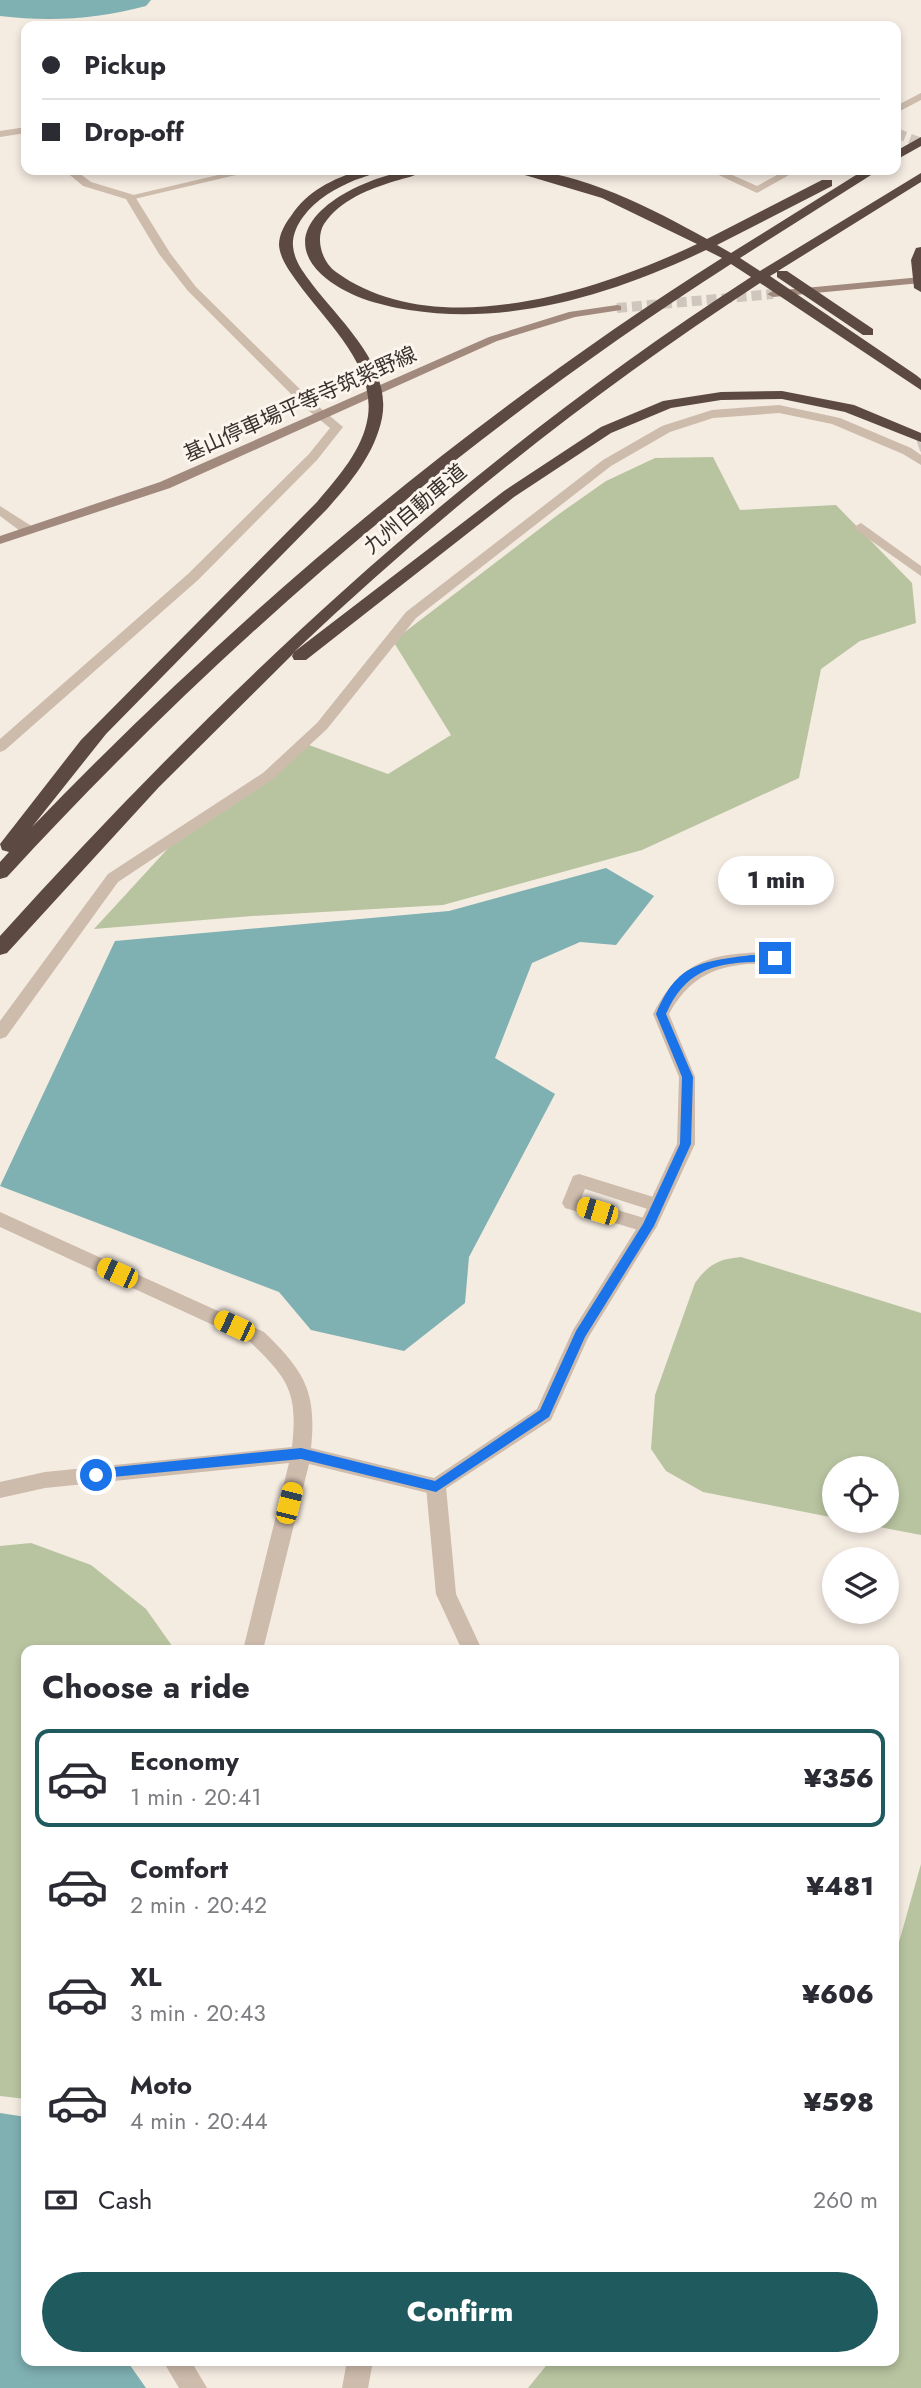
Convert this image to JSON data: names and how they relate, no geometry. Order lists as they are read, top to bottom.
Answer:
{
  "streets": {
    "highway": ["九州自動車道"],
    "main road": ["基山停車場平等寺筑紫野線"]
  },
  "page": {
    "banner": ["Pickup", "Drop-off"],
    "bubble": "1 min",
    "heading": "Choose a ride",
    "list": [
      {
        "name": "Economy",
        "note": "1 min · 20:41",
        "value": "¥356"
      },
      {
        "name": "Comfort",
        "note": "2 min · 20:42",
        "value": "¥481"
      },
      {
        "name": "XL",
        "note": "3 min · 20:43",
        "value": "¥606"
      },
      {
        "name": "Moto",
        "note": "4 min · 20:44",
        "value": "¥598"
      }
    ],
    "pay": ["Cash", "260 m"],
    "buttons": "Confirm"
  }
}
